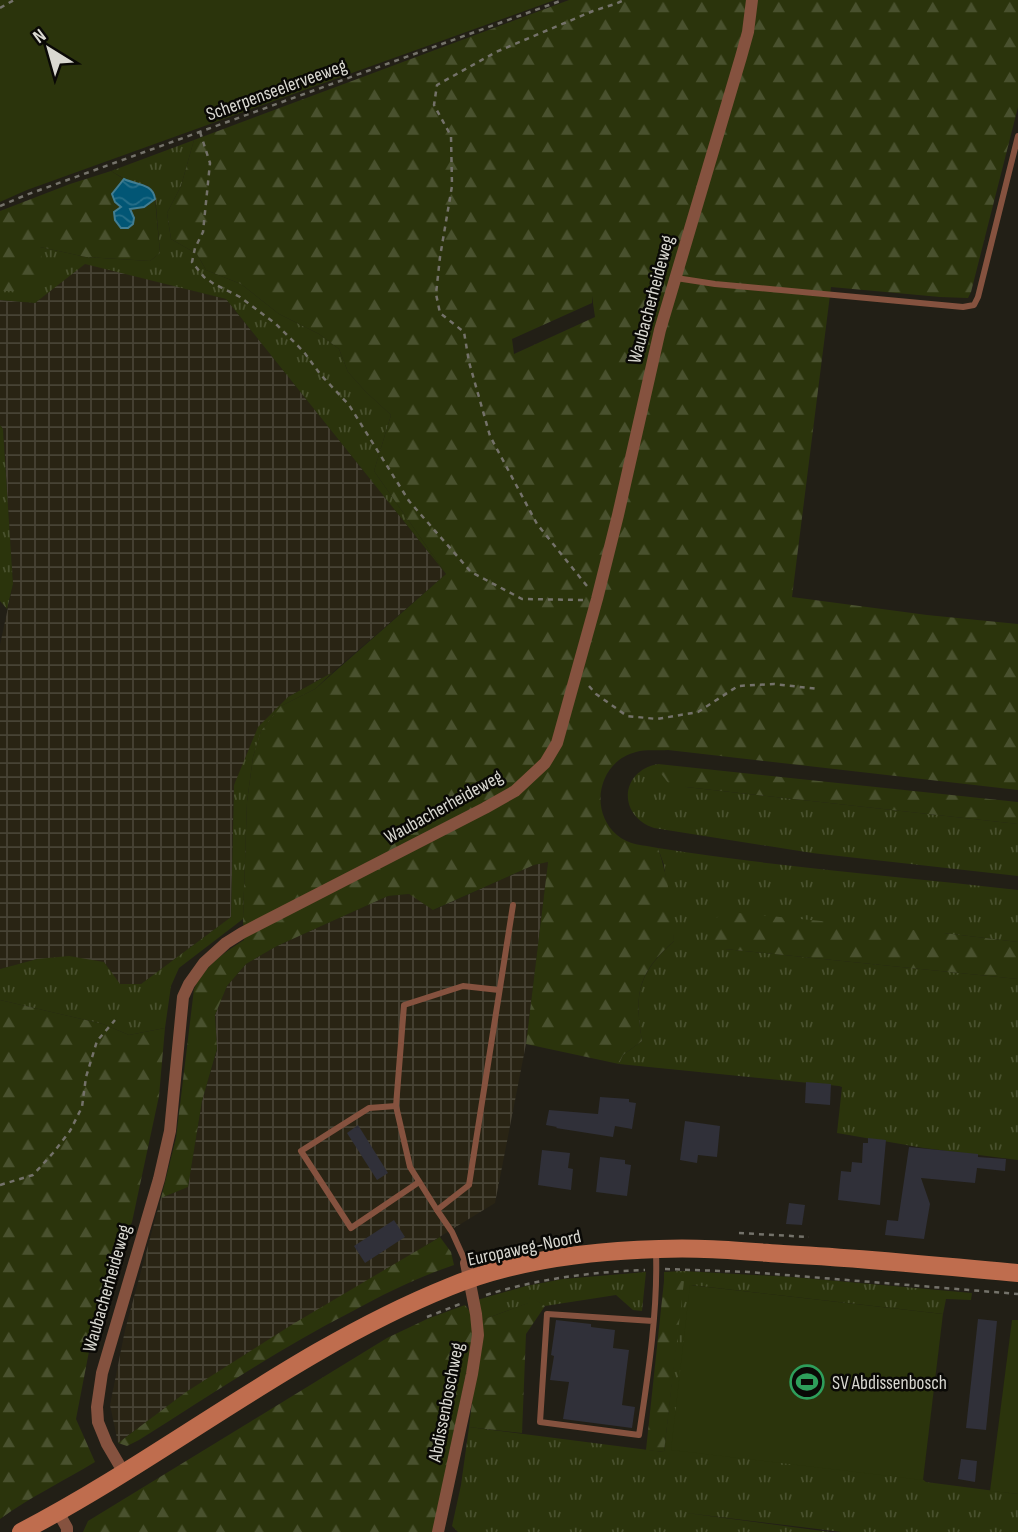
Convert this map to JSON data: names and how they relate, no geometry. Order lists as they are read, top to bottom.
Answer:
{
  "streets": {
    "street": ["Waubacherheideweg", "Europaweg-Noord", "Abdissenboschweg"],
    "path": ["Scherpenseelerveeweg"]
  },
  "crossings": [
    ["Waubacherheideweg", "Europaweg-Noord"],
    ["Europaweg-Noord", "Abdissenboschweg"]
  ],
  "places": {
    "sports": ["SV Abdissenbosch"]
  },
  "north": "top left"
}
